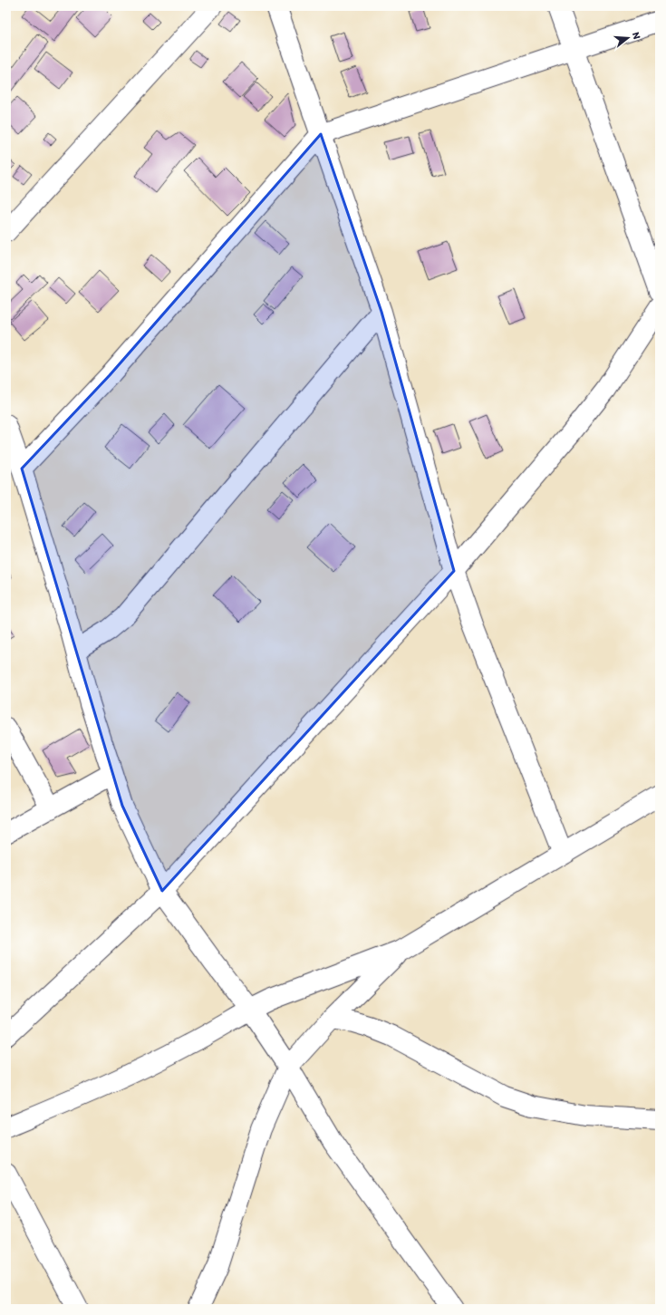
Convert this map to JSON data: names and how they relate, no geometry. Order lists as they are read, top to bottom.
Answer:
{
  "north": "right"
}
